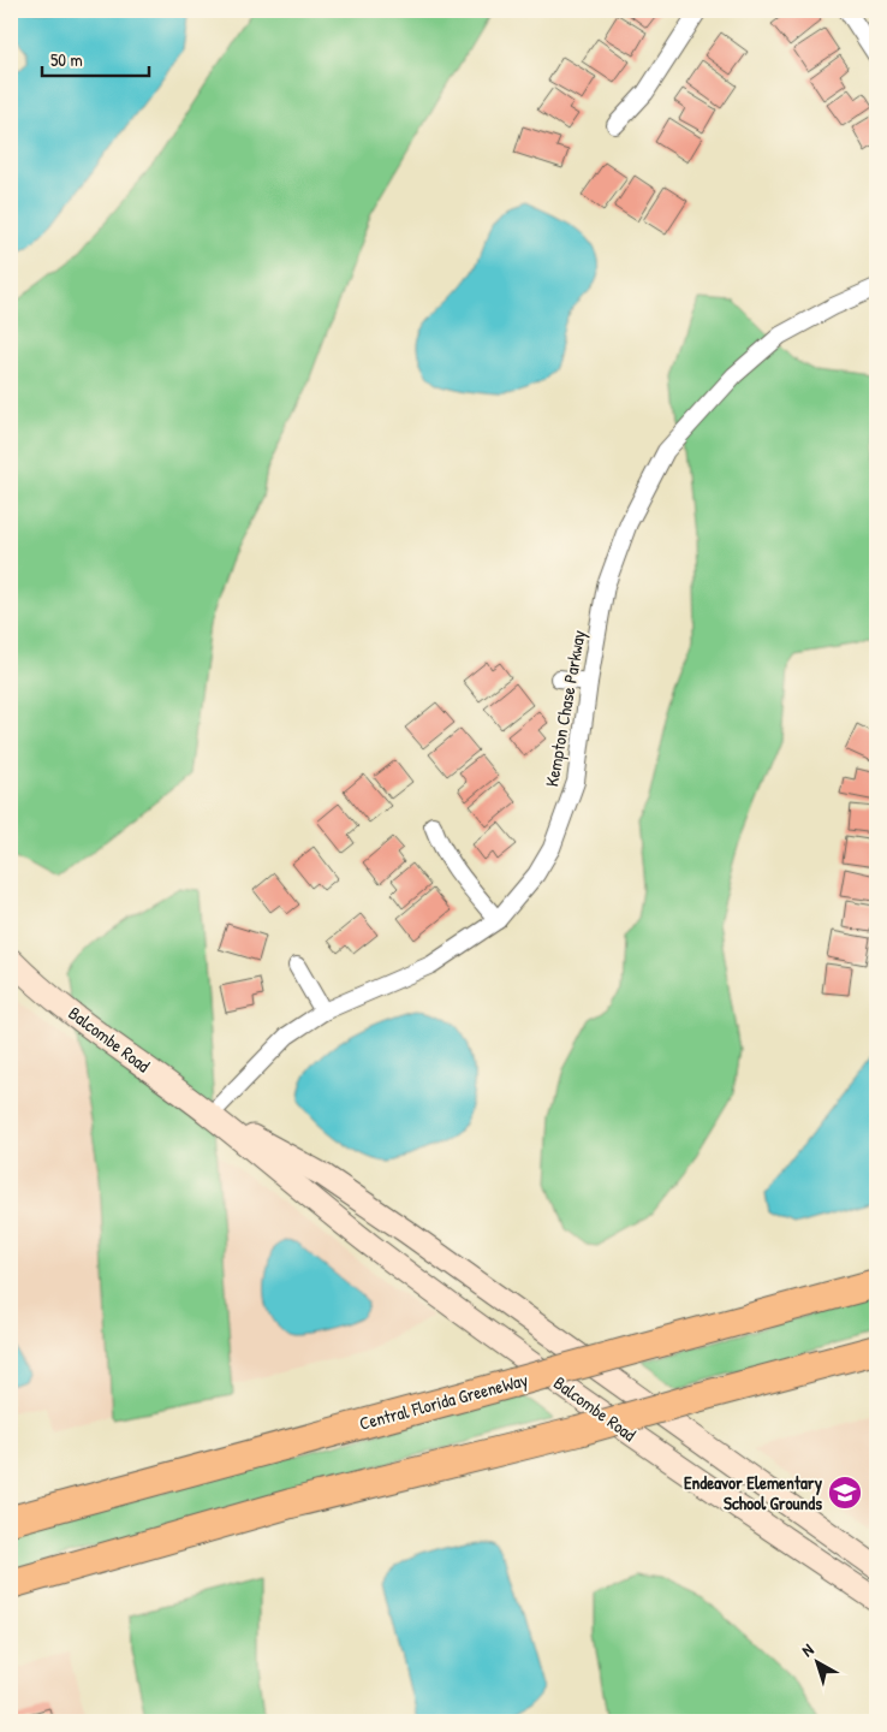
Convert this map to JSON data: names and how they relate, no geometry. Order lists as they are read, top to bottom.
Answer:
{
  "streets": {
    "highway": ["Central Florida GreeneWay"],
    "street": ["Kempton Chase Parkway", "Balcombe Road"]
  },
  "crossings": [
    ["Kempton Chase Parkway", "Balcombe Road"]
  ],
  "places": {
    "school or university": ["Endeavor Elementary School Grounds"]
  },
  "scale_bar": "50 m",
  "north": "top left"
}
